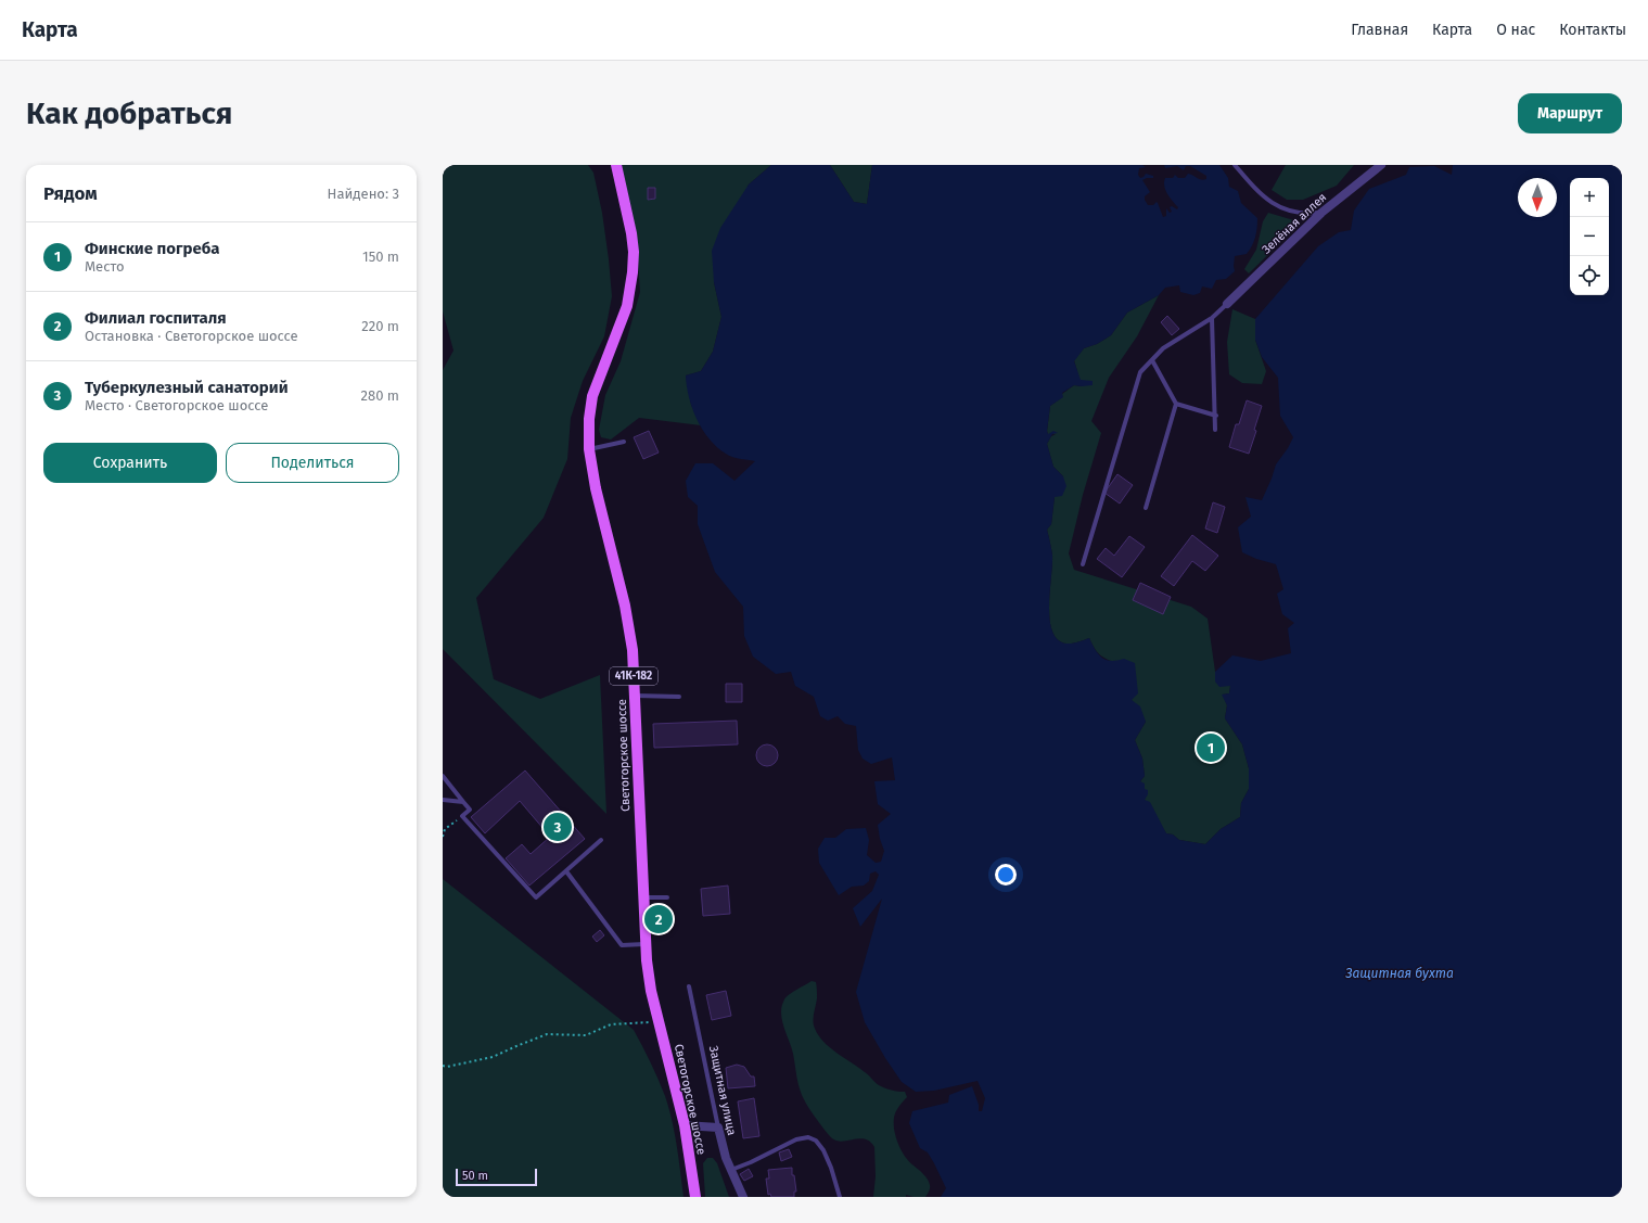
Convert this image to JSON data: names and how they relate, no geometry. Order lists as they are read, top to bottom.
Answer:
{
  "streets": {
    "main road": ["41К-182", "Светогорское шоссе"],
    "street": ["Зелёная аллея", "Защитная улица"]
  },
  "water": ["Защитная бухта"],
  "scale_bar": "50 m",
  "north": "bottom",
  "page": {
    "header": "Карта",
    "nav": [
      "Главная",
      "Карта",
      "О нас",
      "Контакты"
    ],
    "buttons": [
      "Маршрут",
      ["Сохранить", "Поделиться"]
    ],
    "title": "Как добраться",
    "heading": ["Рядом", "Найдено: 3"],
    "map_buttons": ["+", "−"],
    "list": [
      {
        "mark": "1",
        "name": "Финские погреба",
        "note": "Место",
        "value": "150 m"
      },
      {
        "mark": "2",
        "name": "Филиал госпиталя",
        "note": "Остановка · Светогорское шоссе",
        "value": "220 m"
      },
      {
        "mark": "3",
        "name": "Туберкулезный санаторий",
        "note": "Место · Светогорское шоссе",
        "value": "280 m"
      }
    ],
    "pins": ["1", "3", "2"],
    "scale": "50 m"
  }
}
